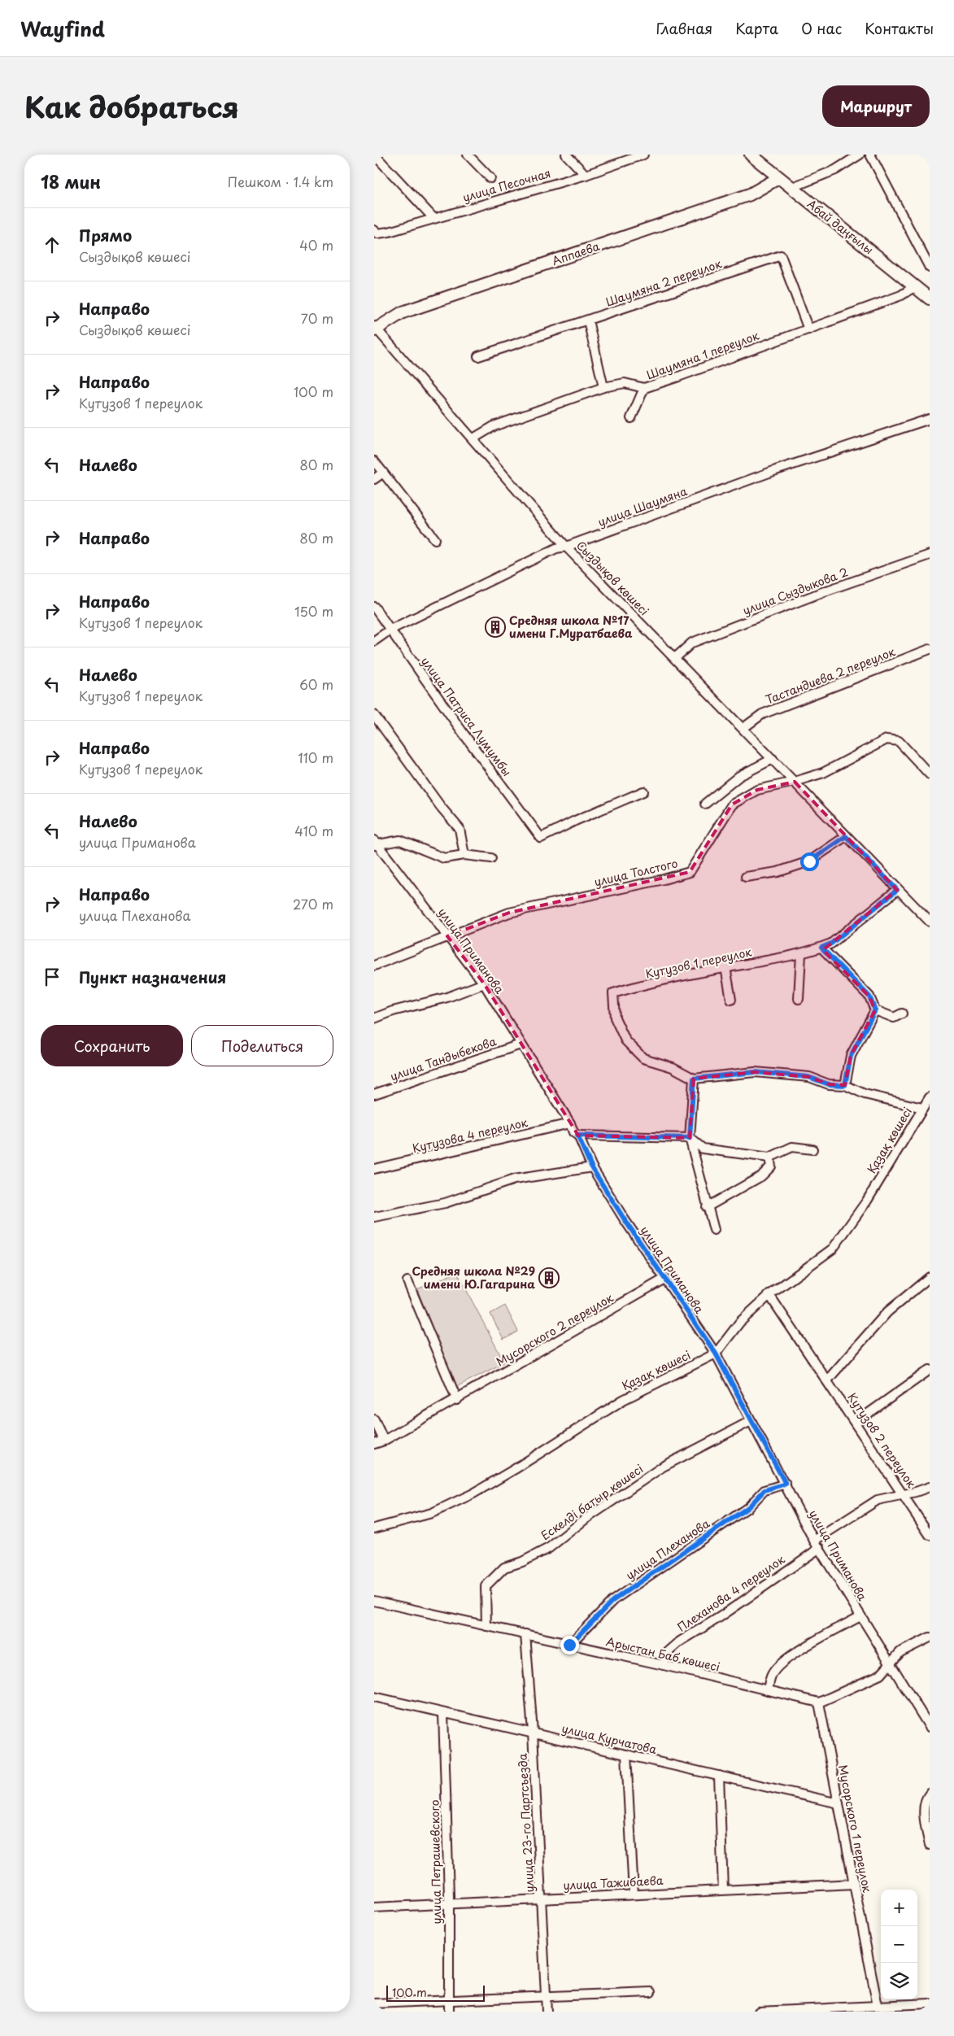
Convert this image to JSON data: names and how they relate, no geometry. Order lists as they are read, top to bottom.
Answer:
{
  "streets": {
    "street": [
      "улица Песочная",
      "Абай даңғылы",
      "Аппаева",
      "Шаумяна 2 переулок",
      "Шаумяна 1 переулок",
      "улица Шаумяна",
      "Сыздықов көшесі",
      "улица Сыздыкова 2",
      "Тастандиева 2 переулок",
      "улица Патриса Лумумбы",
      "улица Толстого",
      "улица Приманова",
      "Кутузов 1 переулок",
      "улица Тандыбекова",
      "Кутузова 4 переулок",
      "Қазақ көшесі",
      "Мусорского 2 переулок",
      "Кутузов 2 переулок",
      "Ескелді батыр көшесі",
      "улица Плеханова",
      "Плеханова 4 переулок",
      "Арыстан Баб көшесі",
      "улица Курчатова",
      "улица 23-го Партсъезда",
      "Мусорского 1 переулок",
      "улица Петрашевского",
      "улица Тажибаева"
    ]
  },
  "crossings": [
    ["Абай даңғылы", "Аппаева"],
    ["Абай даңғылы", "Шаумяна 1 переулок"],
    ["Аппаева", "Сыздықов көшесі"],
    ["Шаумяна 2 переулок", "Шаумяна 1 переулок"],
    ["Шаумяна 1 переулок", "Сыздықов көшесі"],
    ["улица Шаумяна", "Сыздықов көшесі"],
    ["улица Шаумяна", "улица Патриса Лумумбы"],
    ["Сыздықов көшесі", "улица Сыздыкова 2"],
    ["Сыздықов көшесі", "Тастандиева 2 переулок"],
    ["Сыздықов көшесі", "улица Толстого"],
    ["Сыздықов көшесі", "Кутузов 1 переулок"],
    ["улица Толстого", "улица Приманова"],
    ["улица Приманова", "улица Тандыбекова"],
    ["улица Приманова", "Кутузова 4 переулок"],
    ["улица Приманова", "Қазақ көшесі"],
    ["улица Приманова", "Мусорского 2 переулок"],
    ["улица Приманова", "Ескелді батыр көшесі"],
    ["улица Приманова", "улица Плеханова"],
    ["улица Приманова", "Плеханова 4 переулок"],
    ["Қазақ көшесі", "Кутузов 2 переулок"],
    ["Ескелді батыр көшесі", "Арыстан Баб көшесі"],
    ["улица Плеханова", "Арыстан Баб көшесі"],
    ["Плеханова 4 переулок", "Арыстан Баб көшесі"],
    ["Арыстан Баб көшесі", "улица 23-го Партсъезда"],
    ["Арыстан Баб көшесі", "Мусорского 1 переулок"],
    ["улица Курчатова", "улица 23-го Партсъезда"],
    ["улица Курчатова", "Мусорского 1 переулок"],
    ["улица Курчатова", "улица Петрашевского"],
    ["улица 23-го Партсъезда", "улица Тажибаева"],
    ["Мусорского 1 переулок", "улица Тажибаева"],
    ["улица Петрашевского", "улица Тажибаева"]
  ],
  "places": {
    "building": ["Средняя школа №17 имени Г.Муратбаева", "Средняя школа №29 имени Ю.Гагарина"]
  },
  "scale_bar": "100 m",
  "page": {
    "header": "Wayfind",
    "nav": [
      "Главная",
      "Карта",
      "О нас",
      "Контакты"
    ],
    "title": "Как добраться",
    "buttons": [
      "Маршрут",
      ["Сохранить", "Поделиться"]
    ],
    "heading": ["18 мин", "Пешком · 1.4 km"],
    "list": [
      ["Прямо", "Сыздықов көшесі", "40 m"],
      ["Направо", "Сыздықов көшесі", "70 m"],
      ["Направо", "Кутузов 1 переулок", "100 m"],
      ["Налево", "80 m"],
      ["Направо", "80 m"],
      ["Направо", "Кутузов 1 переулок", "150 m"],
      ["Налево", "Кутузов 1 переулок", "60 m"],
      ["Направо", "Кутузов 1 переулок", "110 m"],
      ["Налево", "улица Приманова", "410 m"],
      ["Направо", "улица Плеханова", "270 m"],
      "Пункт назначения"
    ],
    "map_buttons": ["+", "−"],
    "scale": "100 m"
  }
}
